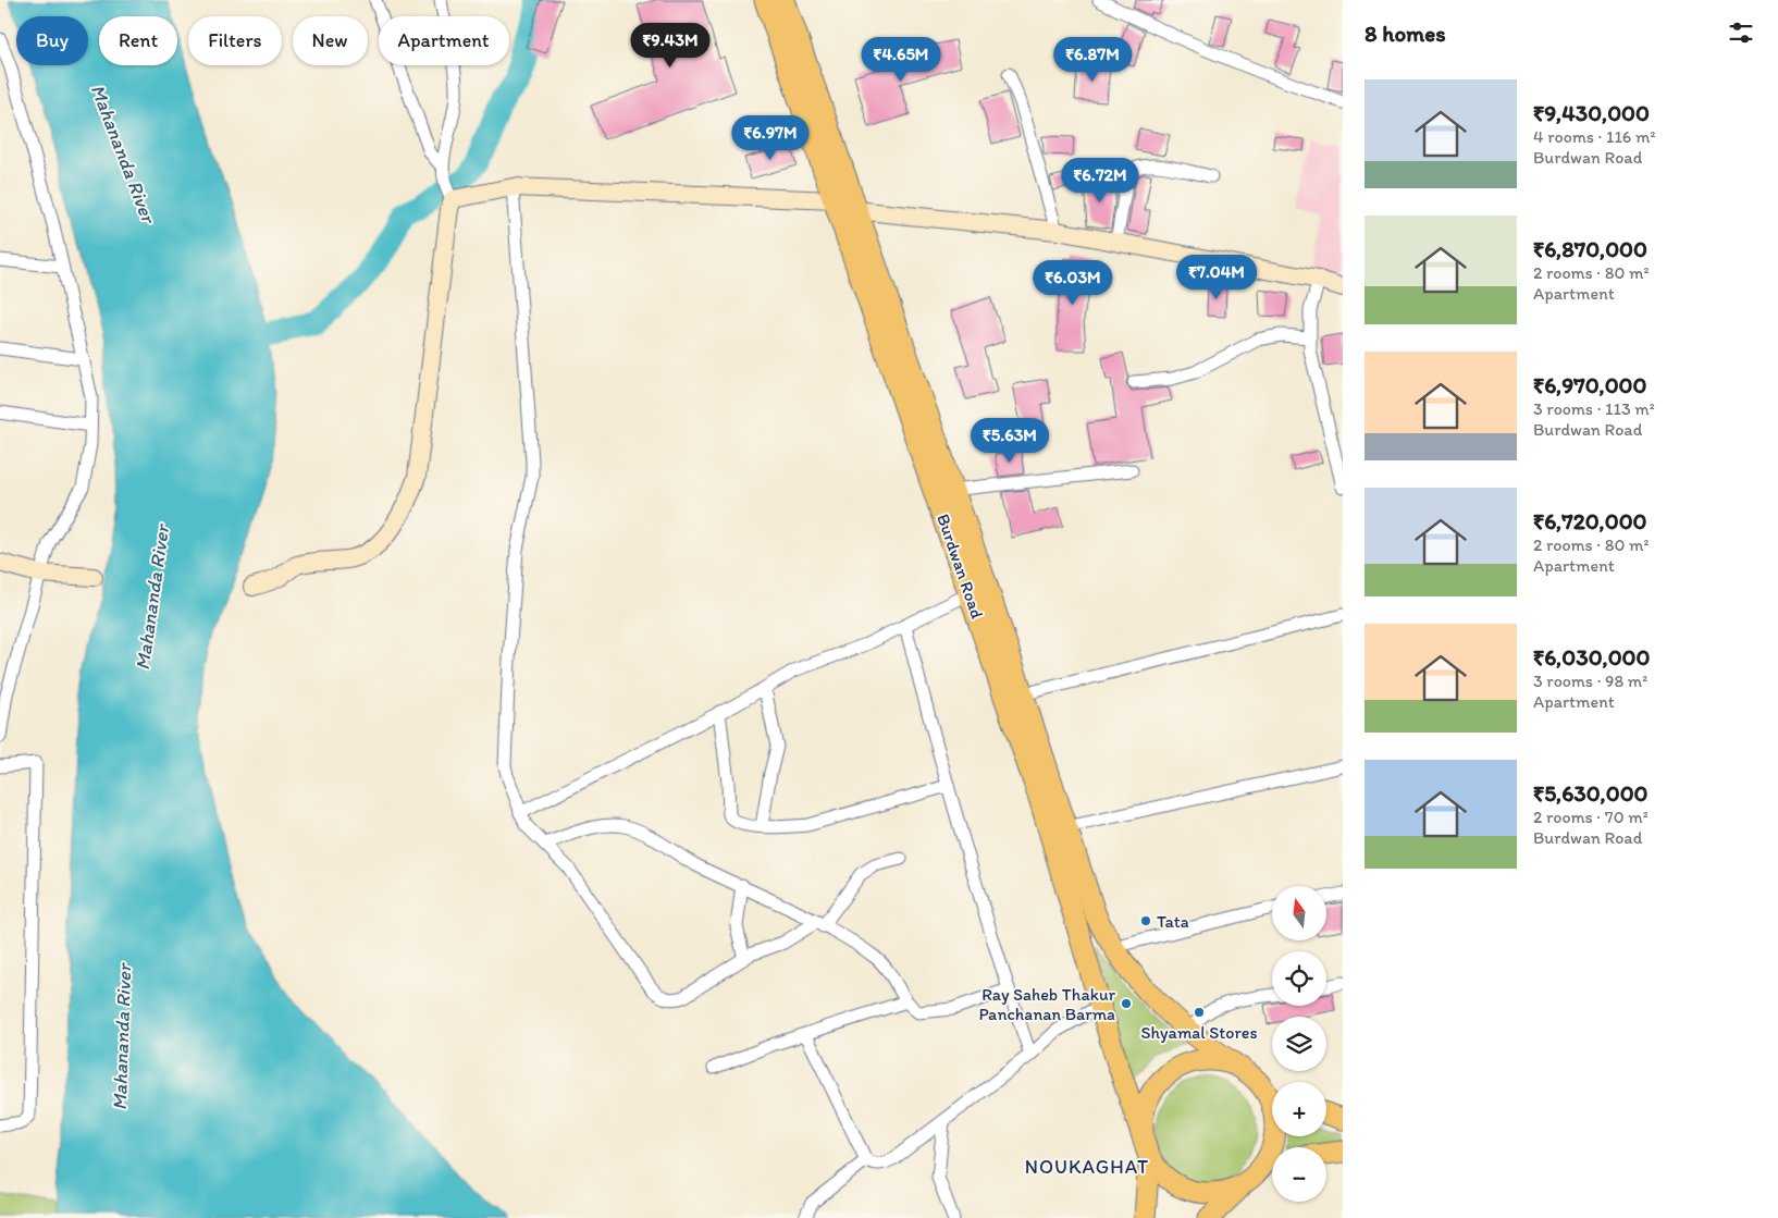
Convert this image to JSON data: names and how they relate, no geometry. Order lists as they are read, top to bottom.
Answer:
{
  "streets": {
    "main road": ["Burdwan Road"]
  },
  "districts": ["NOUKAGHAT"],
  "water": ["Mahananda River"],
  "places": ["Tata", "Ray Saheb Thakur Panchanan Barma", "Shyamal Stores"],
  "north": "top",
  "page": {
    "heading": "8 homes",
    "chip": [
      "Buy",
      "Rent",
      "Filters",
      "New",
      "Apartment"
    ],
    "price": [
      "₹9.43M",
      "₹4.65M",
      "₹6.87M",
      "₹6.97M",
      "₹6.72M",
      "₹7.04M",
      "₹6.03M",
      "₹5.63M"
    ],
    "list": [
      {
        "name": "₹9,430,000",
        "note": "4 rooms · 116 m² · Burdwan Road"
      },
      {
        "name": "₹6,870,000",
        "note": "2 rooms · 80 m² · Apartment"
      },
      {
        "name": "₹6,970,000",
        "note": "3 rooms · 113 m² · Burdwan Road"
      },
      {
        "name": "₹6,720,000",
        "note": "2 rooms · 80 m² · Apartment"
      },
      {
        "name": "₹6,030,000",
        "note": "3 rooms · 98 m² · Apartment"
      },
      {
        "name": "₹5,630,000",
        "note": "2 rooms · 70 m² · Burdwan Road"
      }
    ],
    "map_buttons": ["+", "−"]
  }
}
